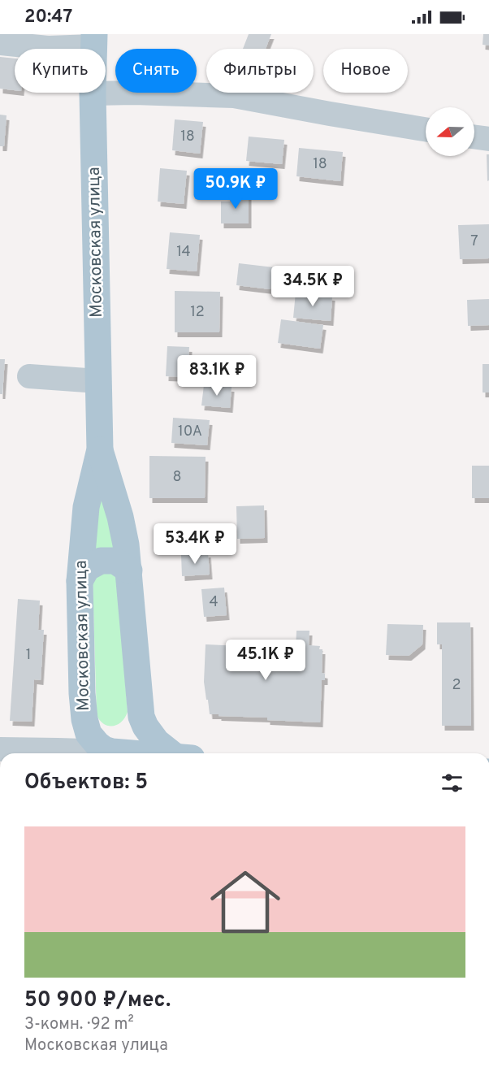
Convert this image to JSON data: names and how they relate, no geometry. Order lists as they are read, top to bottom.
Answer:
{
  "streets": {
    "main road": ["Московская улица"]
  },
  "house_numbers": [
    "18",
    "18",
    "7",
    "14",
    "12",
    "10А",
    "8",
    "4",
    "1",
    "2"
  ],
  "north": "left",
  "page": {
    "status": "20:47",
    "chip": [
      "Купить",
      "Снять",
      "Фильтры",
      "Новое"
    ],
    "price": [
      "50.9K ₽",
      "34.5K ₽",
      "83.1K ₽",
      "53.4K ₽",
      "45.1K ₽"
    ],
    "heading": "Объектов: 5",
    "list": [
      {
        "name": "50 900 ₽/мес.",
        "note": "3-комн. · 92 m² · Московская улица"
      }
    ]
  }
}
